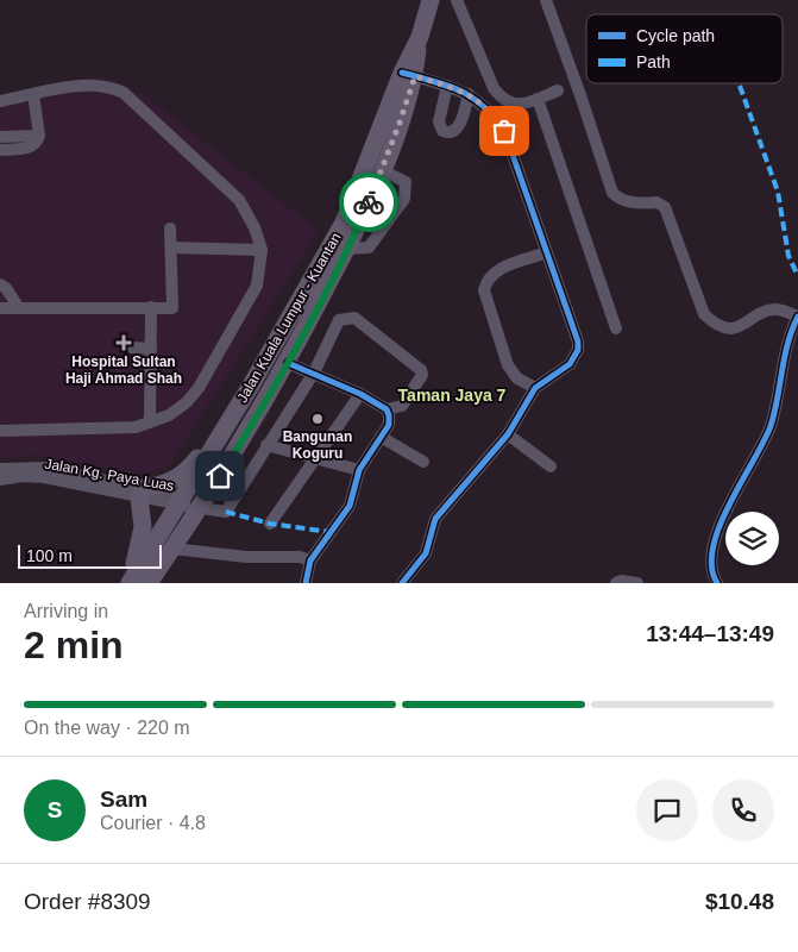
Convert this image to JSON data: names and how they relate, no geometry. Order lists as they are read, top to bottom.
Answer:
{
  "streets": {
    "highway": ["Jalan Kuala Lumpur - Kuantan"],
    "street": ["Jalan Kg. Paya Luas"]
  },
  "crossings": [
    ["Jalan Kuala Lumpur - Kuantan", "Jalan Kg. Paya Luas"]
  ],
  "districts": ["Taman Jaya 7"],
  "places": {
    "health": ["Hospital Sultan Haji Ahmad Shah"],
    "other": ["Bangunan Koguru"]
  },
  "legend": ["Cycle path", "Path"],
  "scale_bar": "100 m",
  "page": {
    "scale": "100 m",
    "heading": ["2 min", "Arriving in", "13:44–13:49"],
    "panel": [
      "Sam",
      "Courier · 4.8",
      "Order #8309",
      "$10.48"
    ],
    "bar": "On the way · 220 m",
    "round": "S"
  }
}
